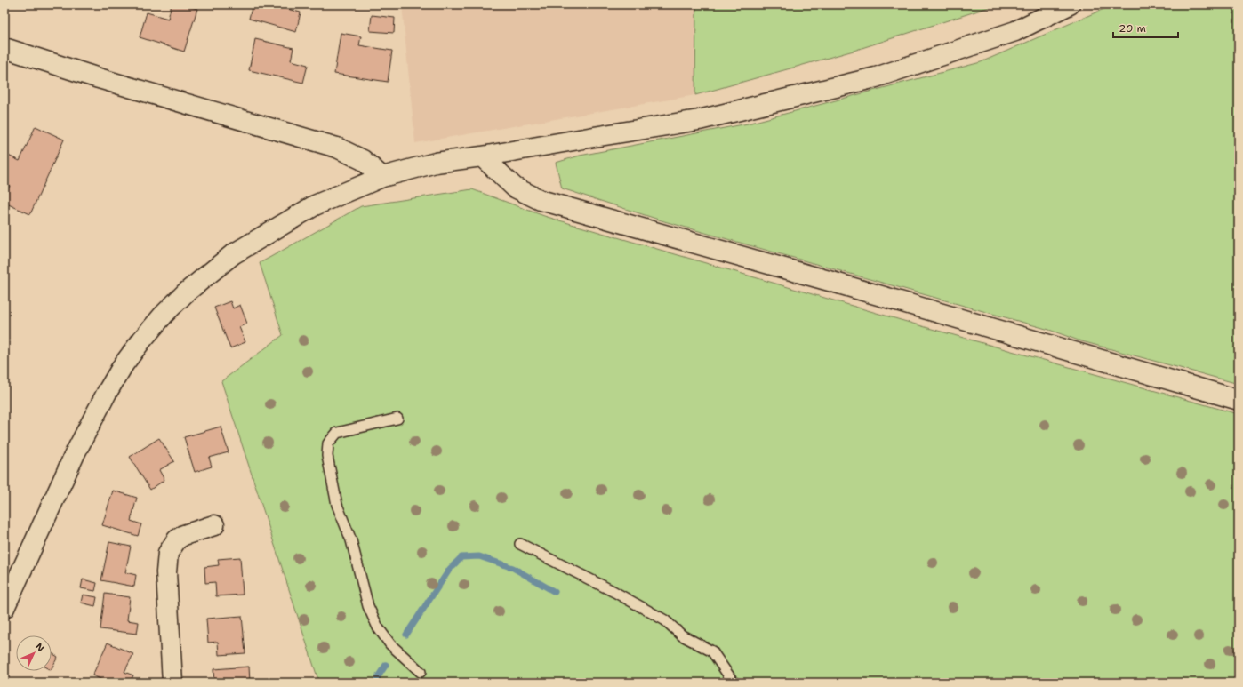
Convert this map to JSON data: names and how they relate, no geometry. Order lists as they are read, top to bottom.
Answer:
{
  "scale_bar": "20 m",
  "north": "top right"
}
